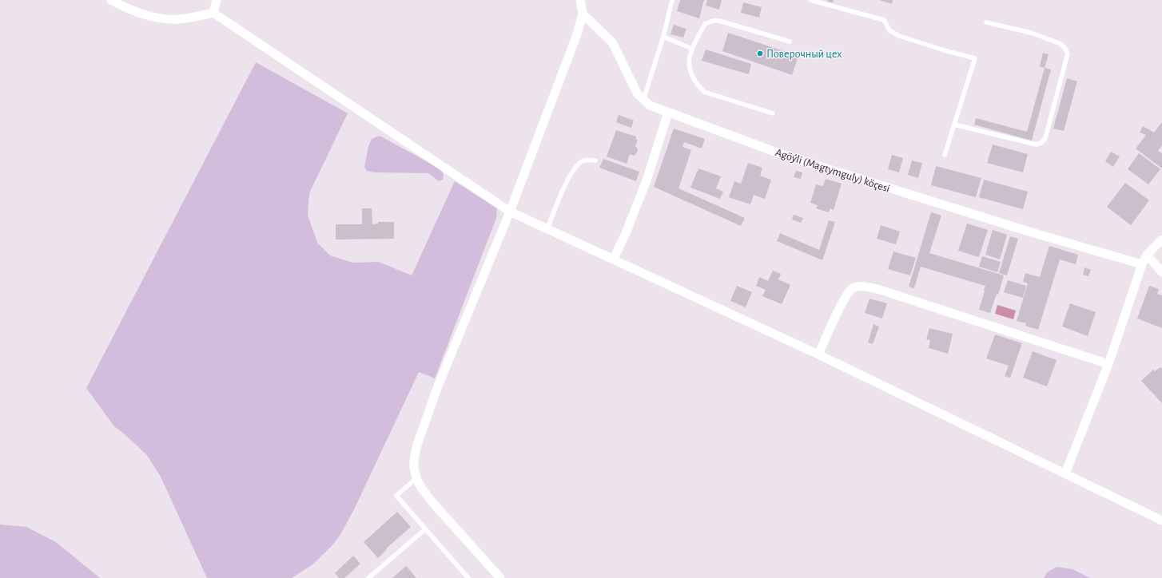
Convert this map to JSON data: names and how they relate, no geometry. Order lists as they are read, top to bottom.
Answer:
{
  "streets": {
    "street": ["Agöýli (Magtymguly) köçesi"]
  },
  "places": ["Поверочный цех"]
}
